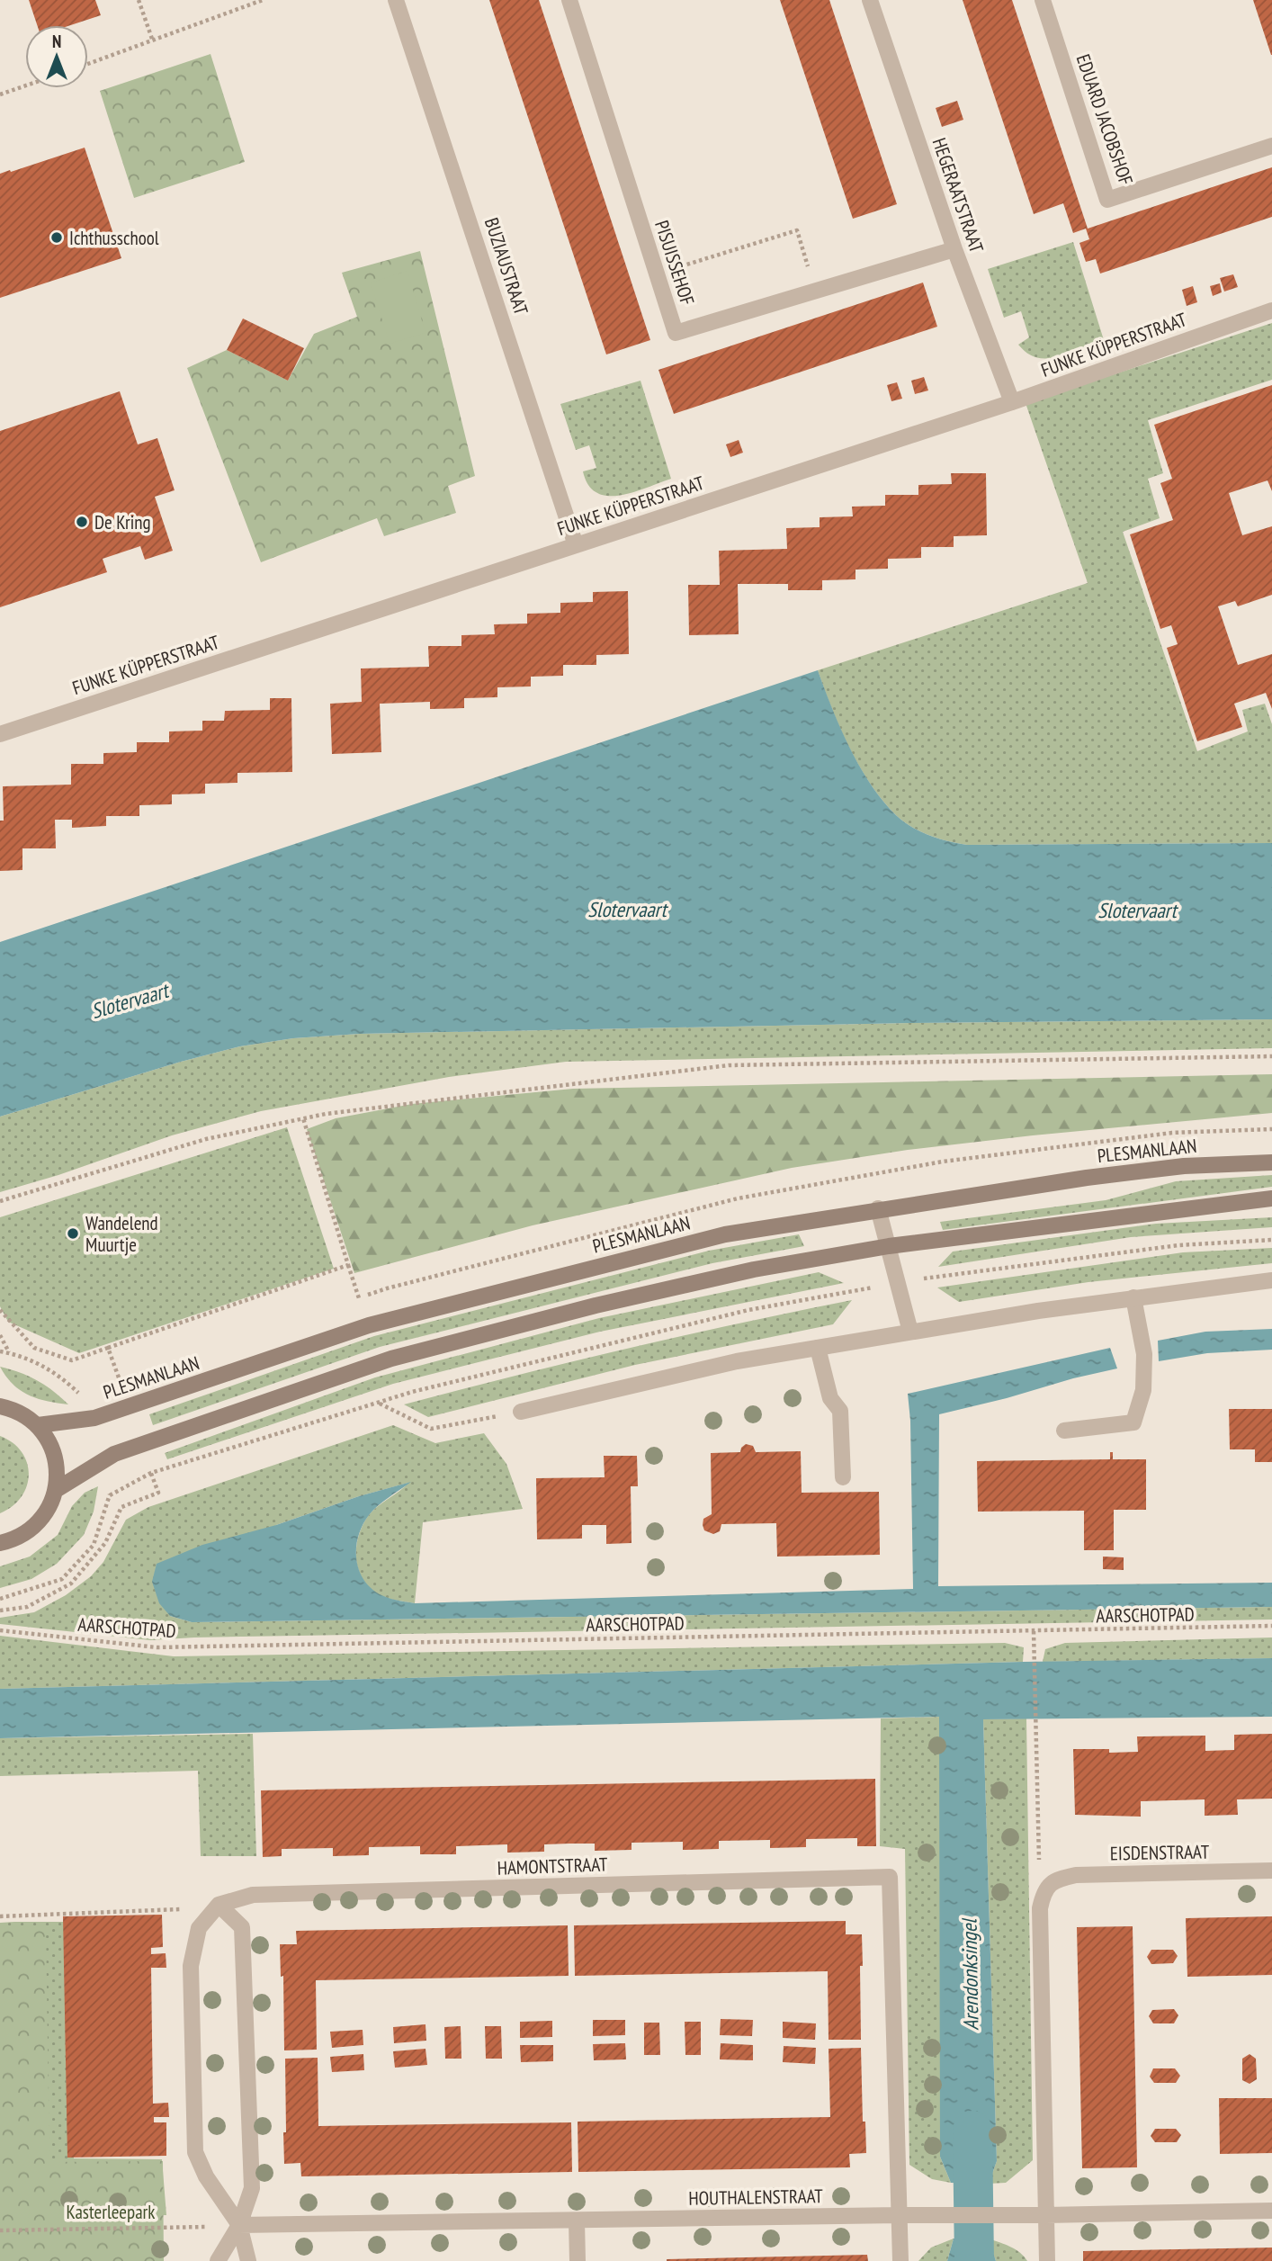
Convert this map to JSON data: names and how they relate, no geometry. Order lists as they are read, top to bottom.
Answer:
{
  "streets": {
    "main road": ["PLESMANLAAN"],
    "street": [
      "EDUARD JACOBSHOF",
      "HEGERAATSTRAAT",
      "PISUISSEHOF",
      "BUZIAUSTRAAT",
      "FUNKE KÜPPERSTRAAT",
      "EISDENSTRAAT",
      "HAMONTSTRAAT",
      "HOUTHALENSTRAAT"
    ],
    "path": ["AARSCHOTPAD"]
  },
  "crossings": [
    ["HEGERAATSTRAAT", "PISUISSEHOF"],
    ["HEGERAATSTRAAT", "FUNKE KÜPPERSTRAAT"],
    ["BUZIAUSTRAAT", "FUNKE KÜPPERSTRAAT"],
    ["HAMONTSTRAAT", "HOUTHALENSTRAAT"]
  ],
  "water": ["Slotervaart", "Arendonksingel"],
  "parks": ["Kasterleepark"],
  "places": ["Ichthusschool", "De Kring", "Wandelend Muurtje"],
  "north": "top"
}
